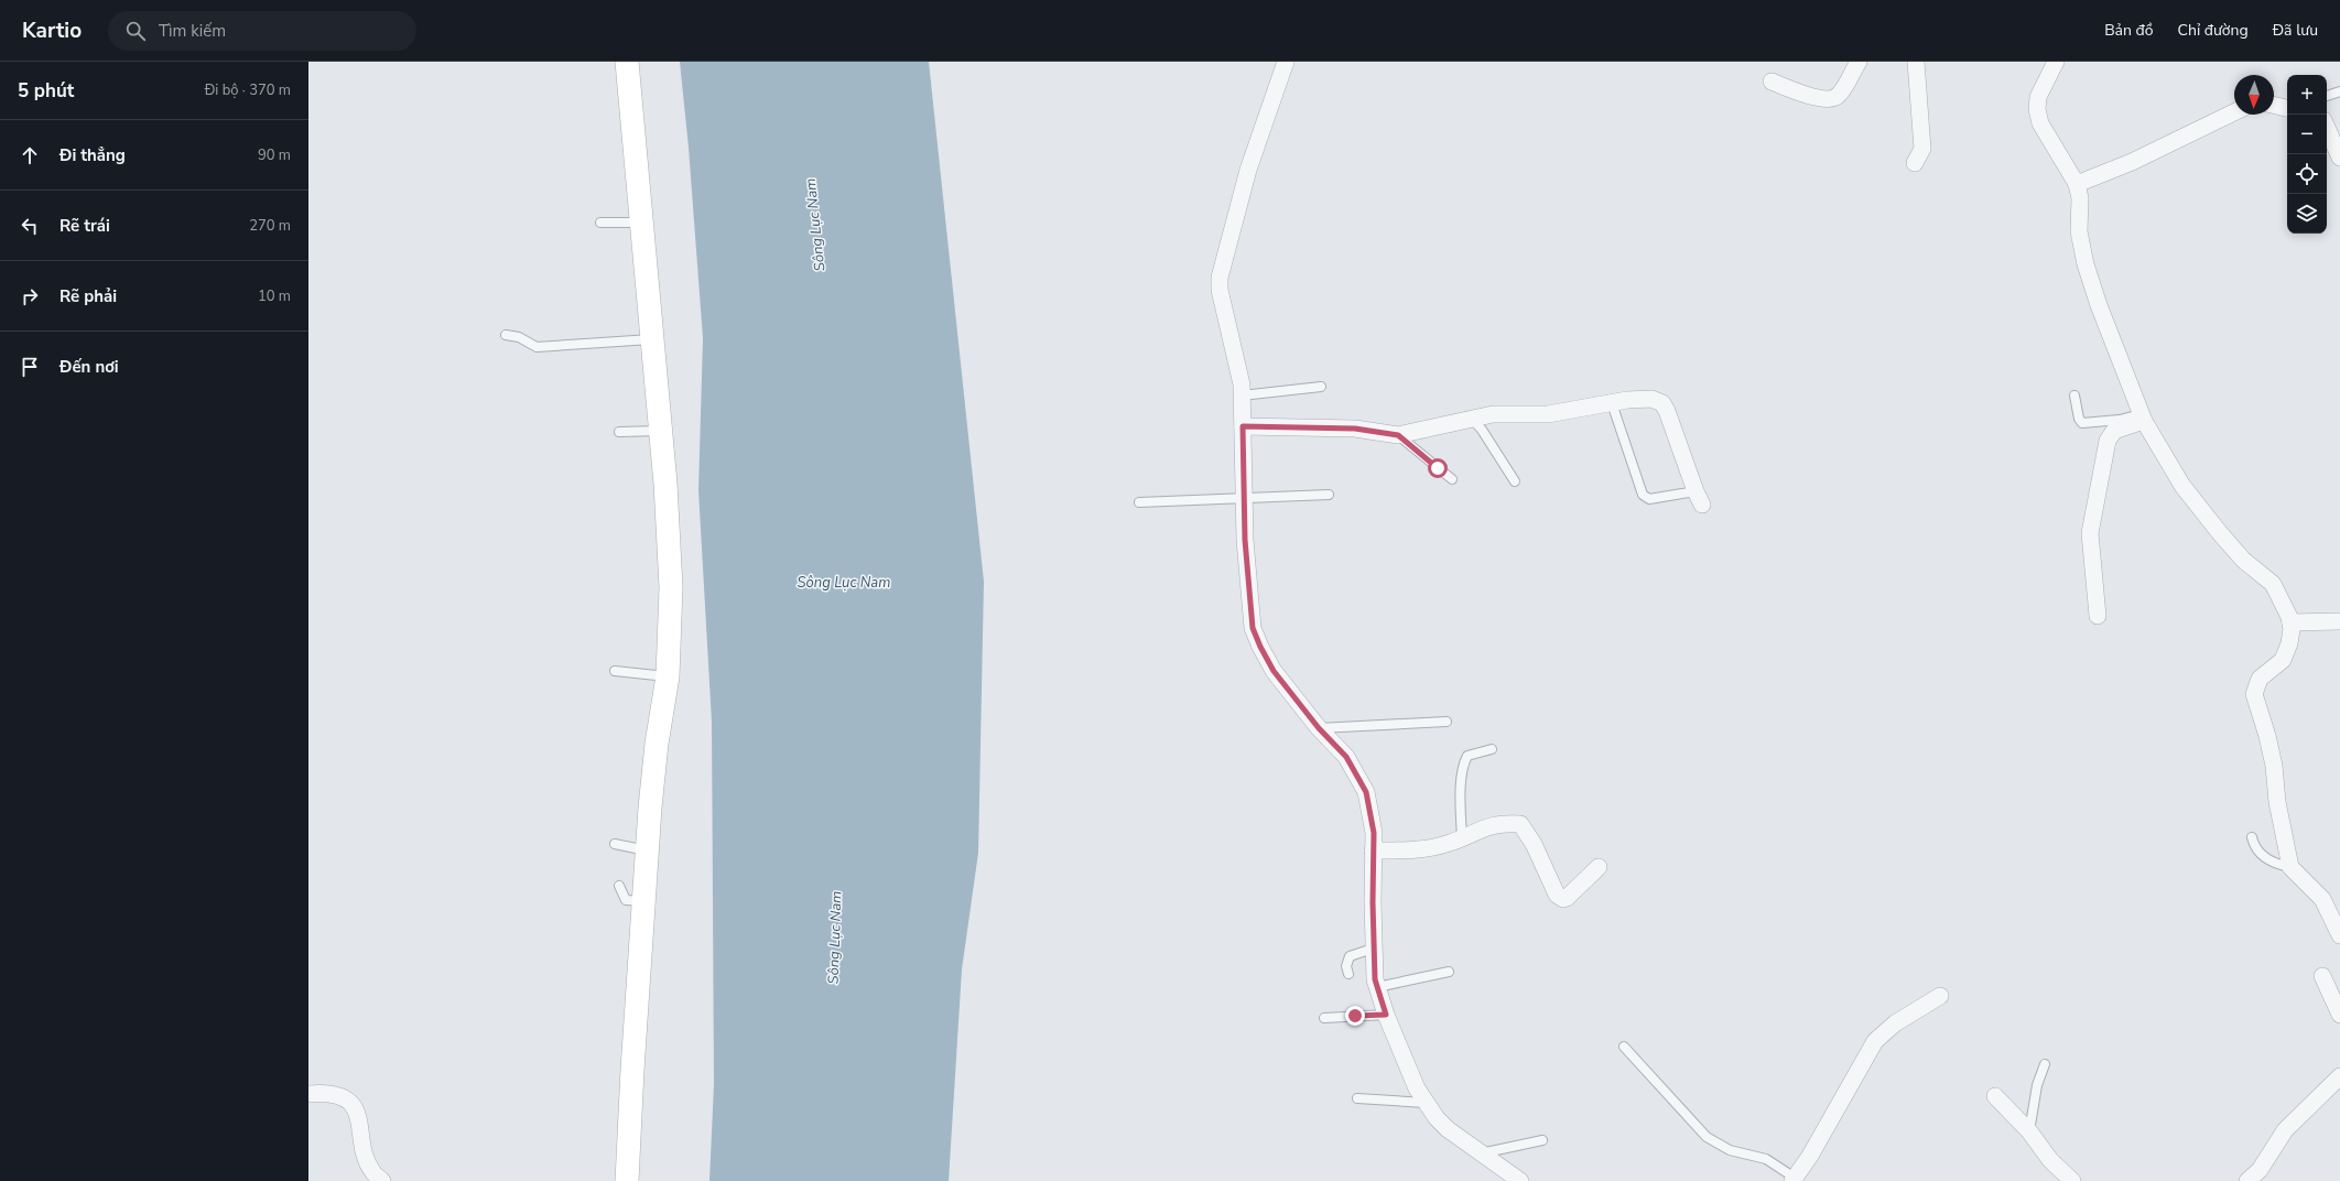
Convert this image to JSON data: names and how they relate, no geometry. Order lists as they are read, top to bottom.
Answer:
{
  "water": ["Sông Lục Nam"],
  "north": "bottom",
  "page": {
    "header": "Kartio",
    "search": "Tìm kiếm",
    "nav": ["Bản đồ", "Chỉ đường", "Đã lưu"],
    "heading": ["5 phút", "Đi bộ · 370 m"],
    "map_buttons": ["+", "−"],
    "list": [
      ["Đi thẳng", "90 m"],
      ["Rẽ trái", "270 m"],
      ["Rẽ phải", "10 m"],
      "Đến nơi"
    ]
  }
}
